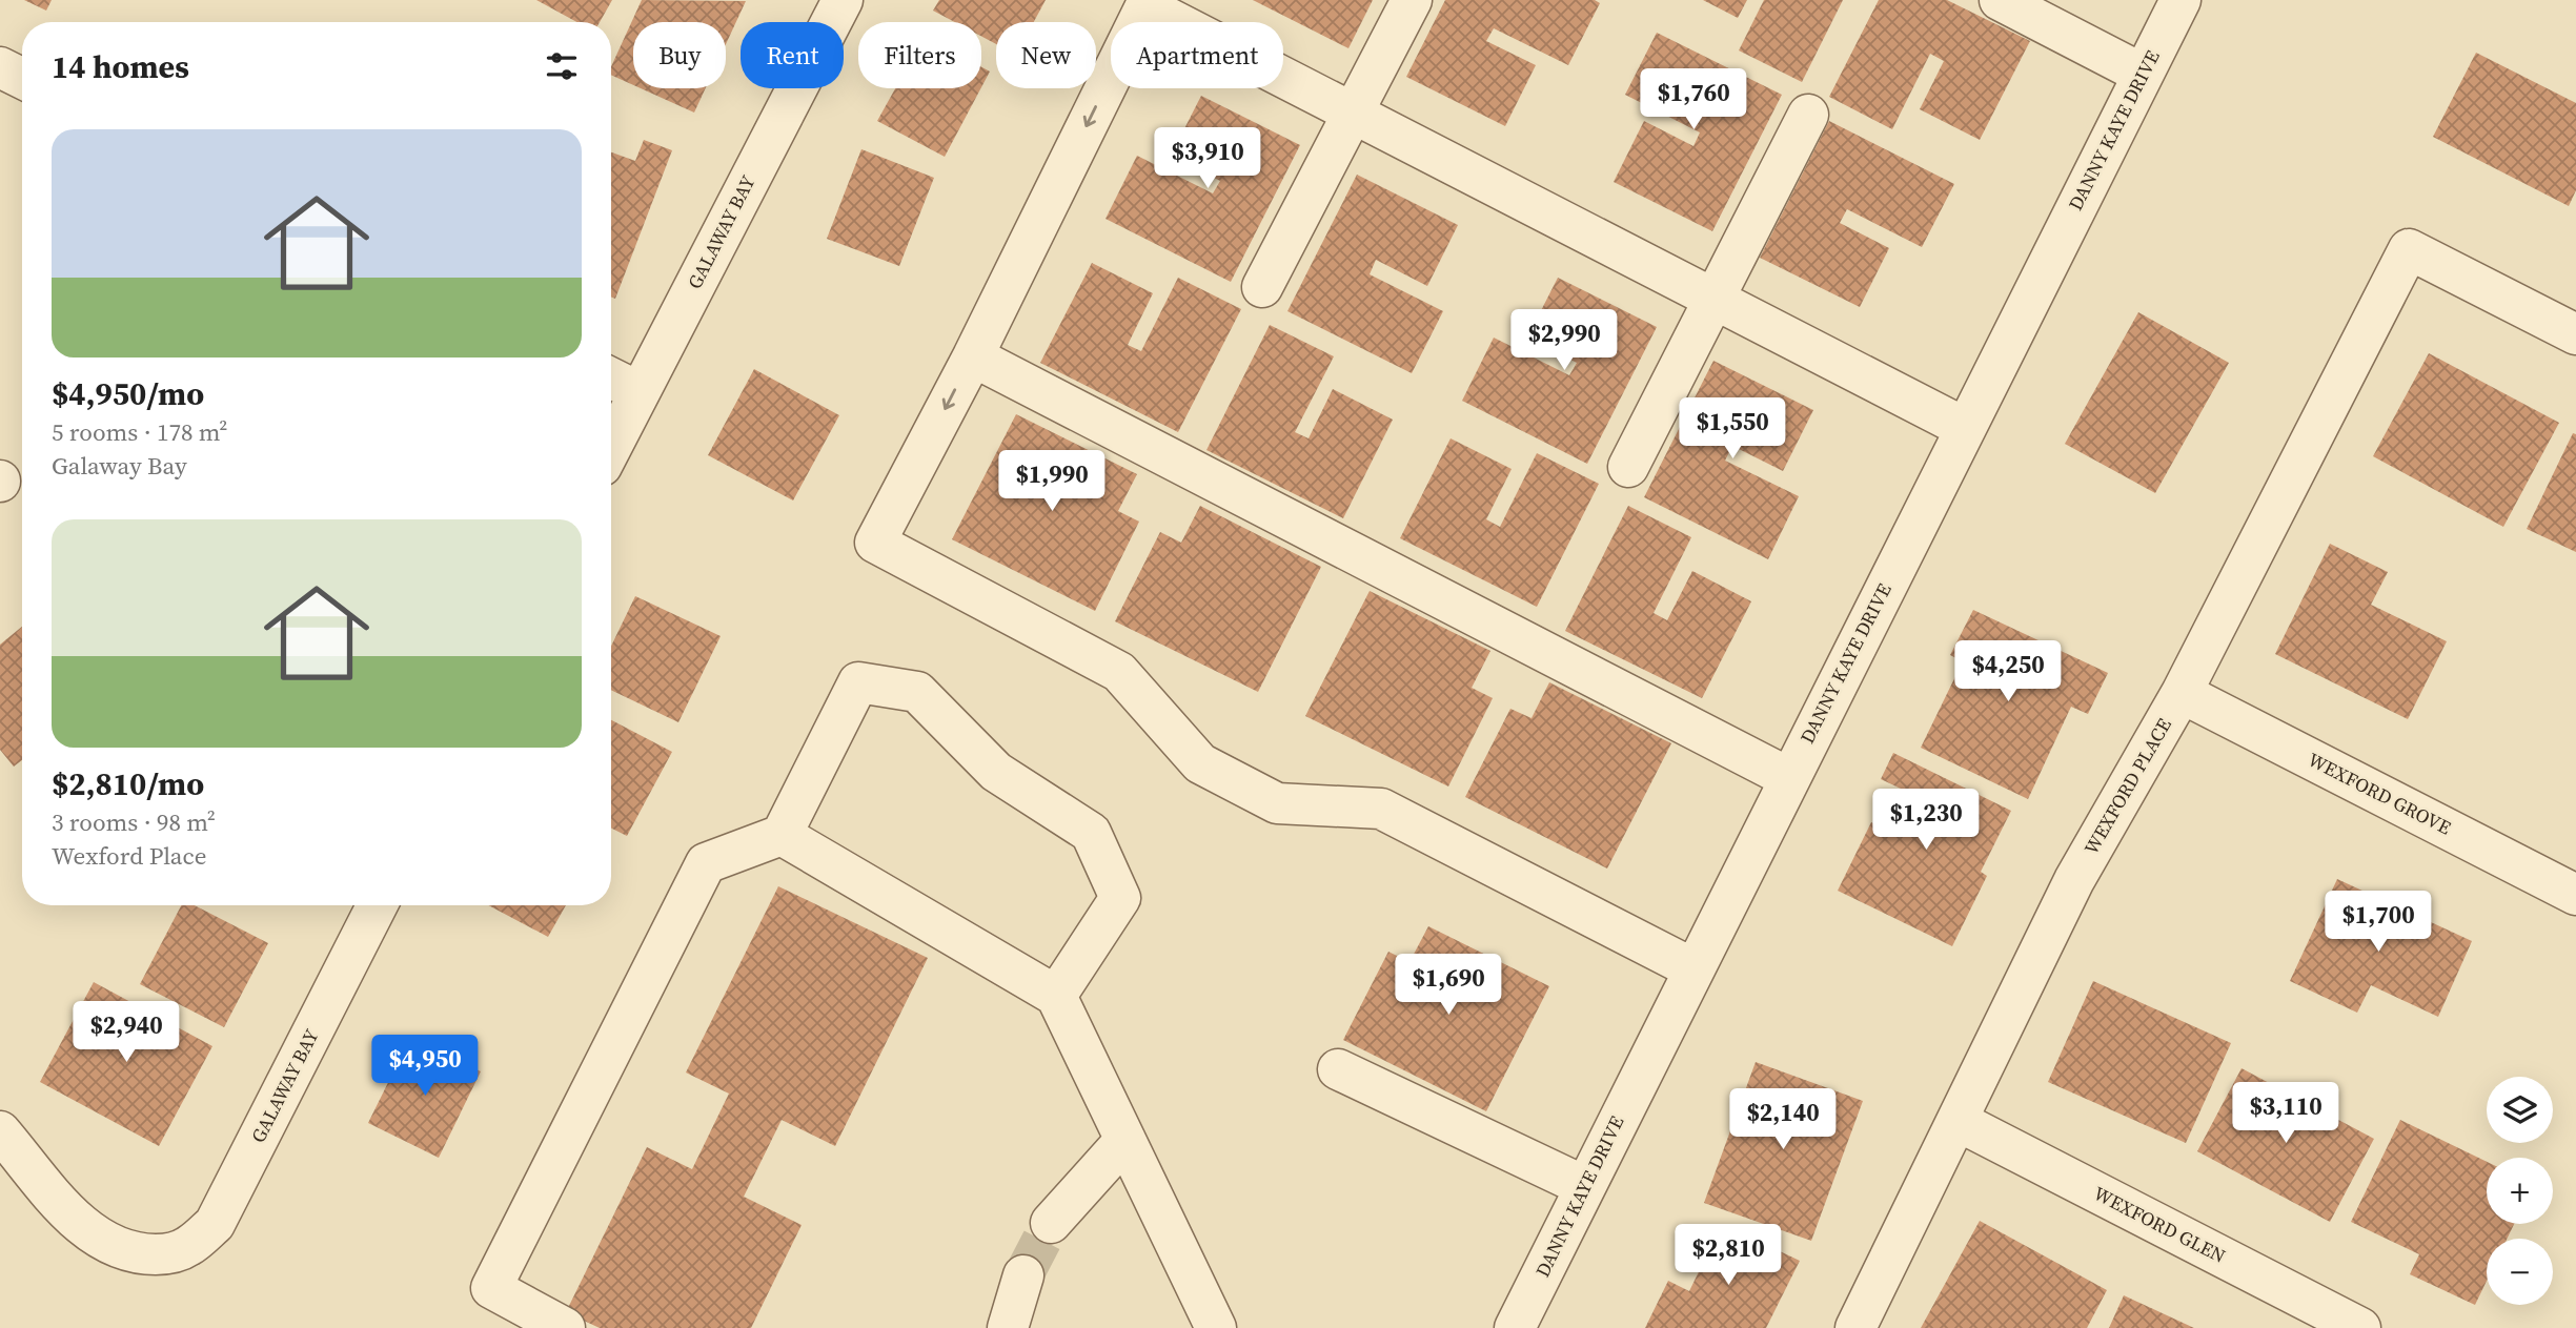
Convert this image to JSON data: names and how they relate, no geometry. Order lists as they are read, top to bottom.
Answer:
{
  "streets": {
    "street": [
      "DANNY KAYE DRIVE",
      "GALAWAY BAY",
      "WEXFORD PLACE",
      "WEXFORD GROVE",
      "WEXFORD GLEN"
    ]
  },
  "crossings": [
    ["WEXFORD PLACE", "WEXFORD GROVE"],
    ["WEXFORD PLACE", "WEXFORD GLEN"]
  ],
  "page": {
    "chip": [
      "Buy",
      "Rent",
      "Filters",
      "New",
      "Apartment"
    ],
    "heading": "14 homes",
    "price": [
      "$1,760",
      "$3,910",
      "$2,990",
      "$1,550",
      "$1,990",
      "$4,250",
      "$1,230",
      "$1,700",
      "$1,690",
      "$2,940",
      "$4,950",
      "$3,110",
      "$2,140",
      "$2,810"
    ],
    "list": [
      {
        "name": "$4,950/mo",
        "note": "5 rooms · 178 m² · Galaway Bay"
      },
      {
        "name": "$2,810/mo",
        "note": "3 rooms · 98 m² · Wexford Place"
      }
    ],
    "map_buttons": ["+", "−"]
  }
}
